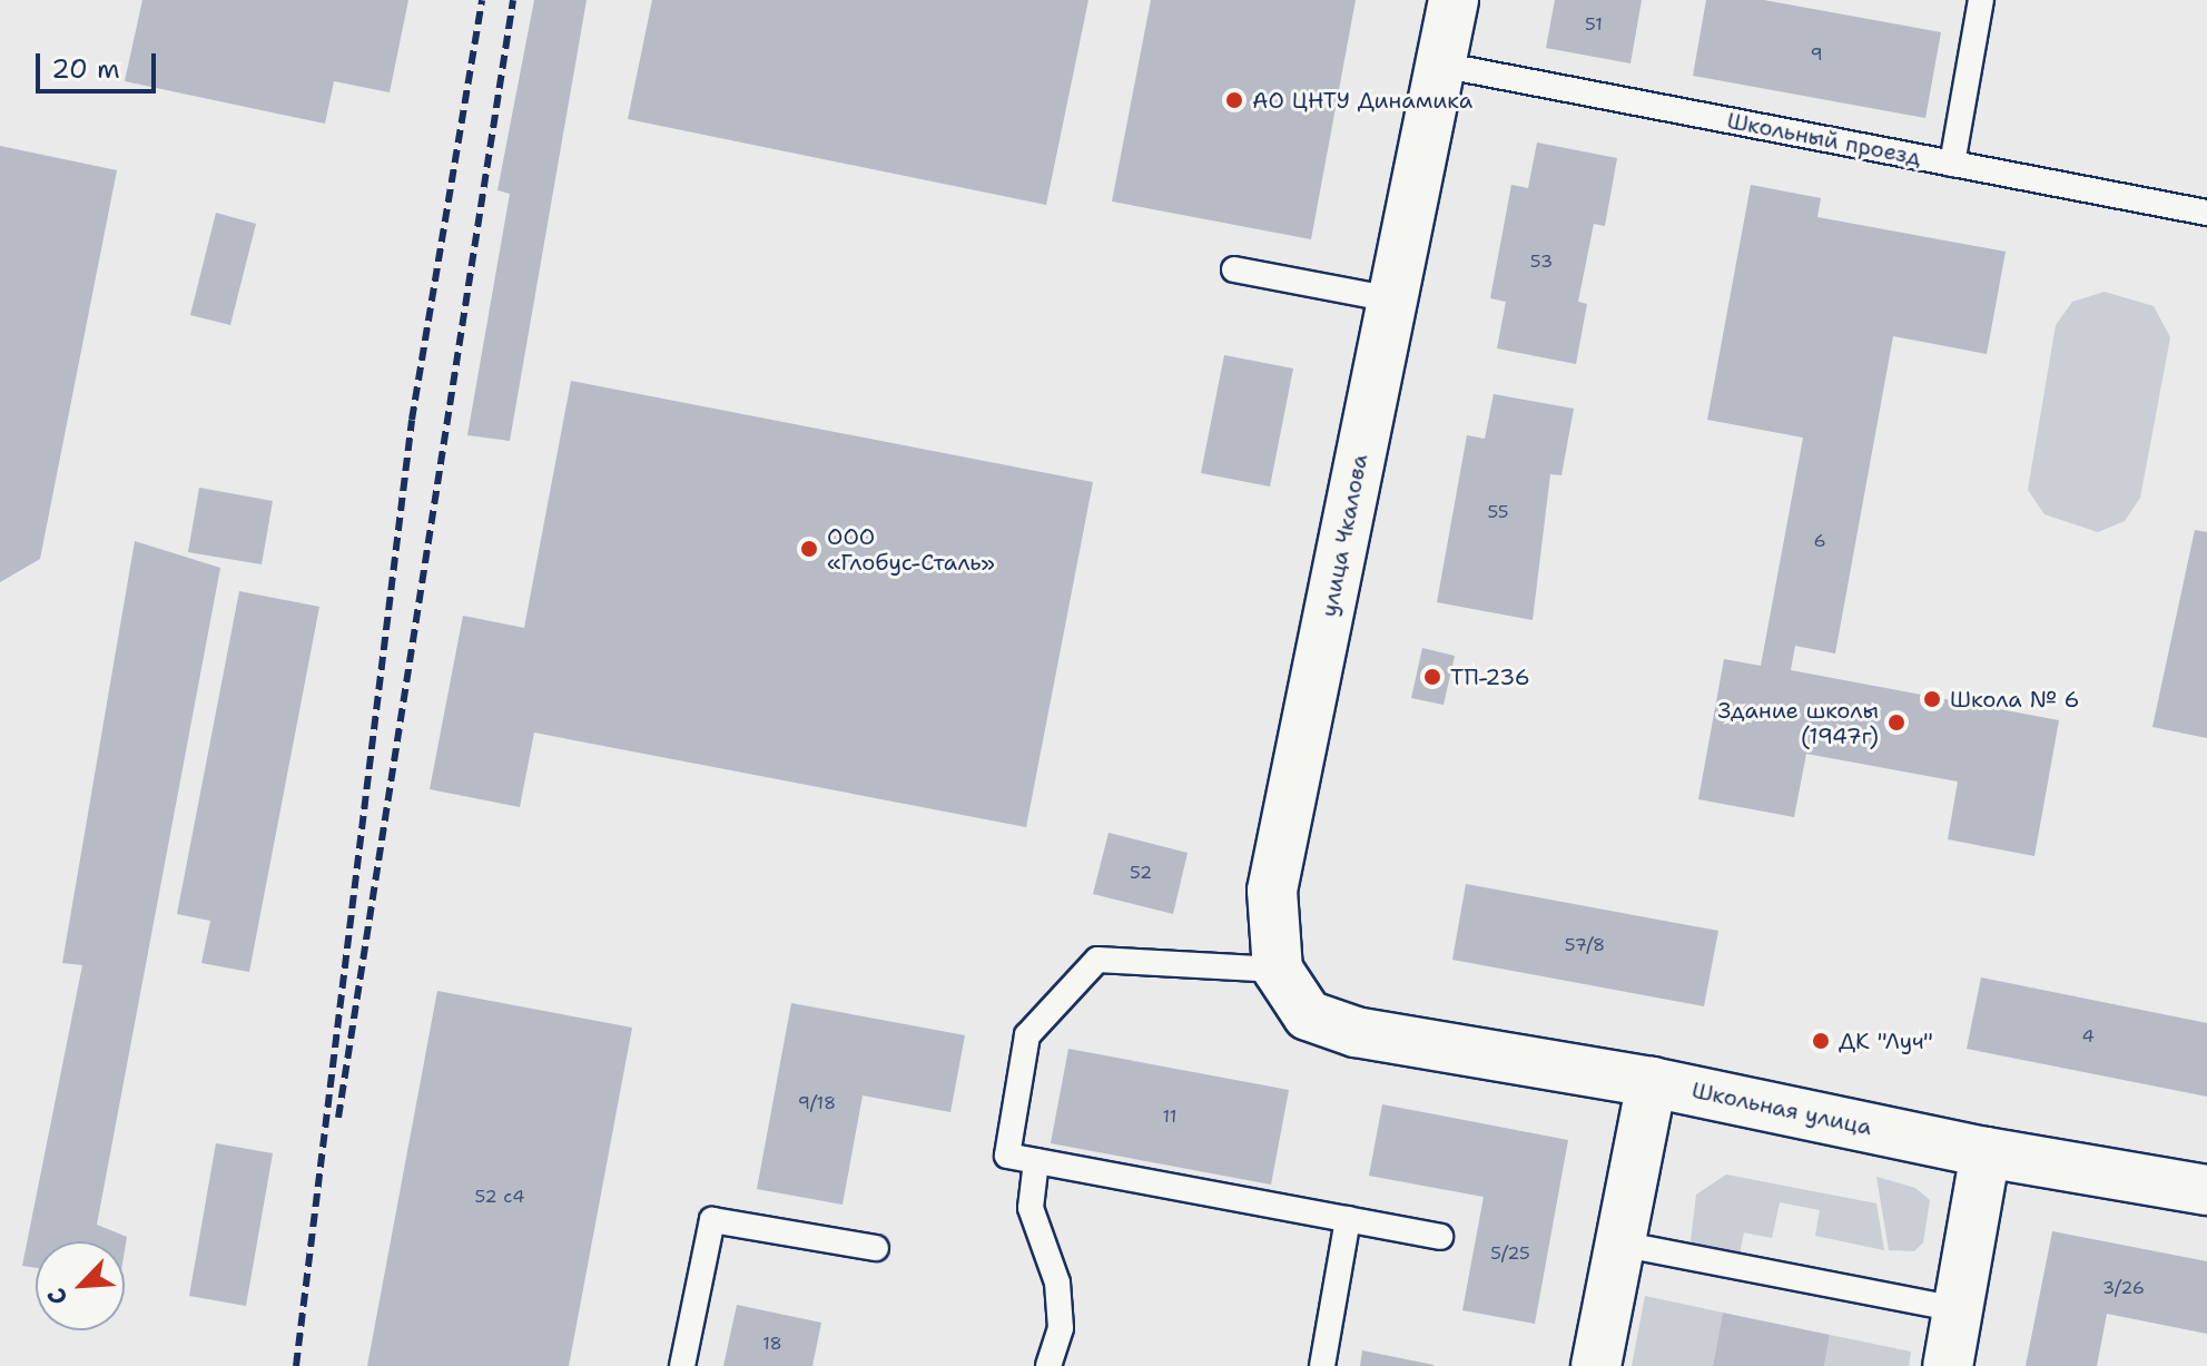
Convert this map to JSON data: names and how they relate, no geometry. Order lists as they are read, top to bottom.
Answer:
{
  "streets": {
    "street": ["улица Чкалова", "Школьная улица"],
    "lane": ["Школьный проезд"]
  },
  "crossings": [
    ["Школьный проезд", "улица Чкалова"],
    ["улица Чкалова", "Школьная улица"]
  ],
  "places": [
    "АО ЦНТУ Динамика",
    "ООО «Глобус-Сталь»",
    "ТП-236",
    "Школа № 6",
    "Здание школы (1947г)",
    "ДК \"Луч\""
  ],
  "house_numbers": [
    "51",
    "9",
    "53",
    "55",
    "6",
    "52",
    "57/8",
    "4",
    "9/18",
    "11",
    "52 с4",
    "5/25",
    "3/26",
    "18"
  ],
  "scale_bar": "20 m",
  "north": "bottom left"
}
